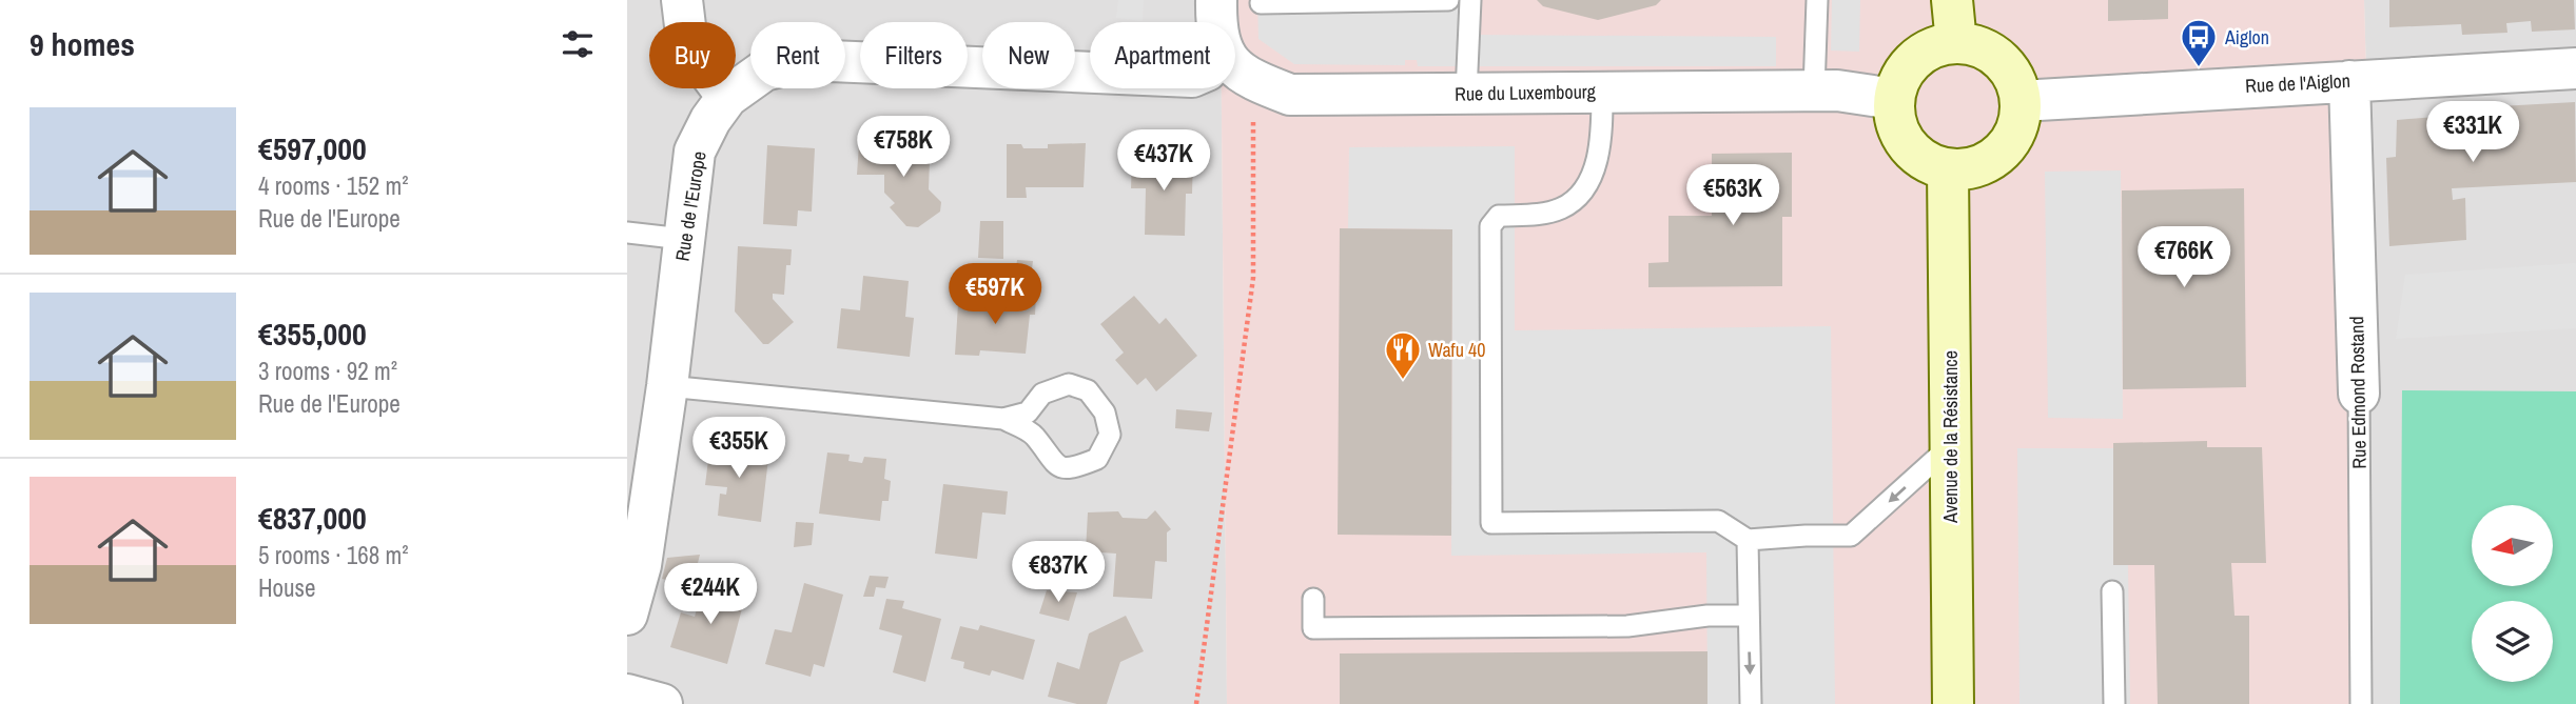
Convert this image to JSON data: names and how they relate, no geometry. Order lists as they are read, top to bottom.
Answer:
{
  "streets": {
    "main road": ["Avenue de la Résistance"],
    "street": [
      "Rue de l'Aiglon",
      "Rue du Luxembourg",
      "Rue de l'Europe",
      "Rue Edmond Rostand"
    ]
  },
  "crossings": [
    ["Rue de l'Aiglon", "Rue du Luxembourg"],
    ["Rue de l'Aiglon", "Rue Edmond Rostand"],
    ["Rue de l'Aiglon", "Avenue de la Résistance"],
    ["Rue du Luxembourg", "Avenue de la Résistance"]
  ],
  "places": {
    "bus stop": ["Aiglon"],
    "restaurant": ["Wafu 40"]
  },
  "north": "left",
  "page": {
    "heading": "9 homes",
    "chip": [
      "Buy",
      "Rent",
      "Filters",
      "New",
      "Apartment"
    ],
    "list": [
      {
        "name": "€597,000",
        "note": "4 rooms · 152 m² · Rue de l'Europe"
      },
      {
        "name": "€355,000",
        "note": "3 rooms · 92 m² · Rue de l'Europe"
      },
      {
        "name": "€837,000",
        "note": "5 rooms · 168 m² · House"
      }
    ],
    "price": [
      "€331K",
      "€758K",
      "€437K",
      "€563K",
      "€766K",
      "€597K",
      "€355K",
      "€837K",
      "€244K"
    ]
  }
}
